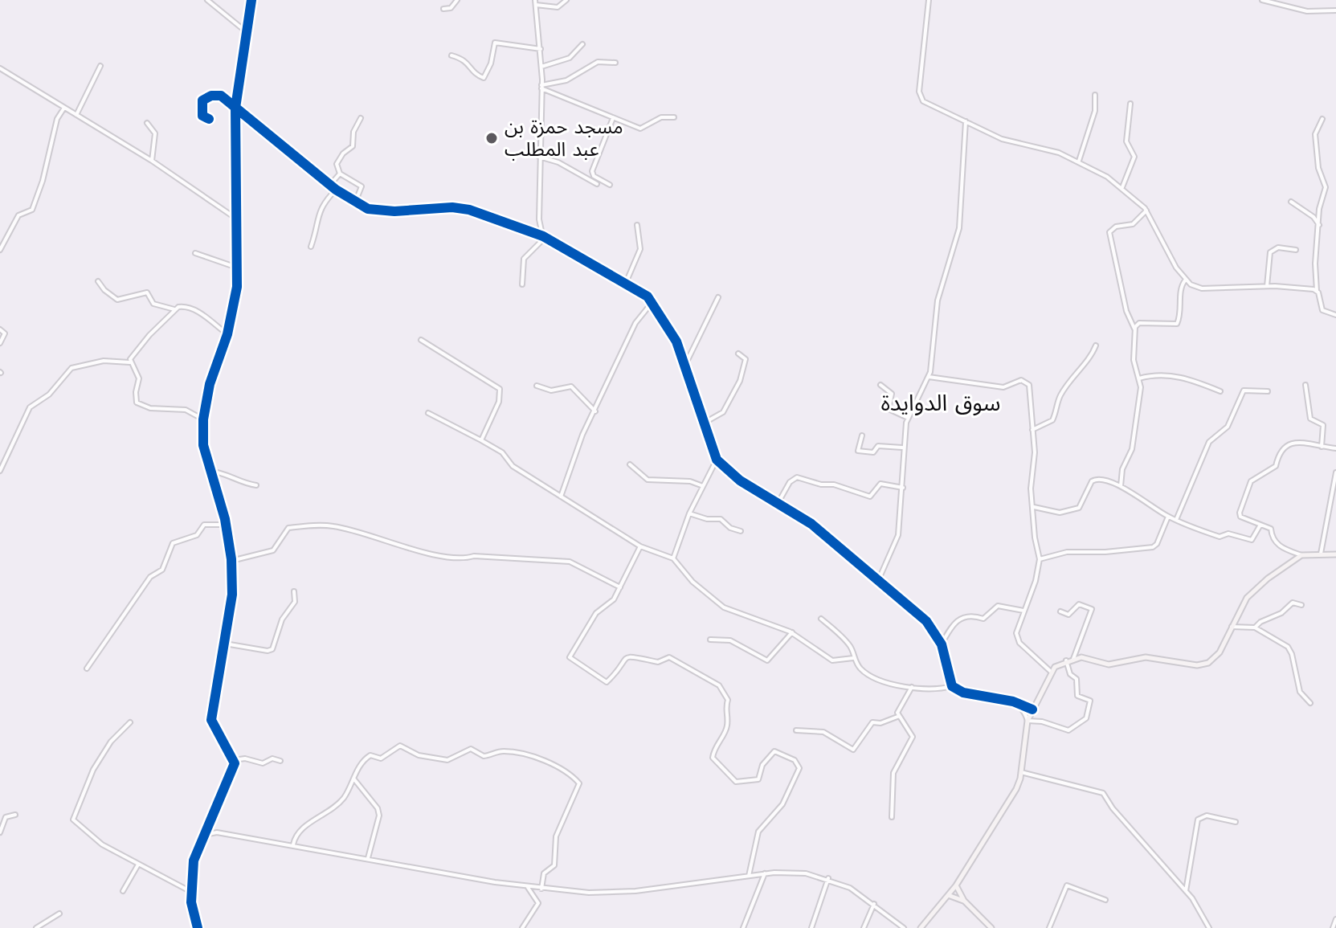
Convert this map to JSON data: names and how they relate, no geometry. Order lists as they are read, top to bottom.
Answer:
{
  "districts": ["سوق الدوايدة"],
  "places": ["مسجد حمزة بن عبد المطلب"]
}
